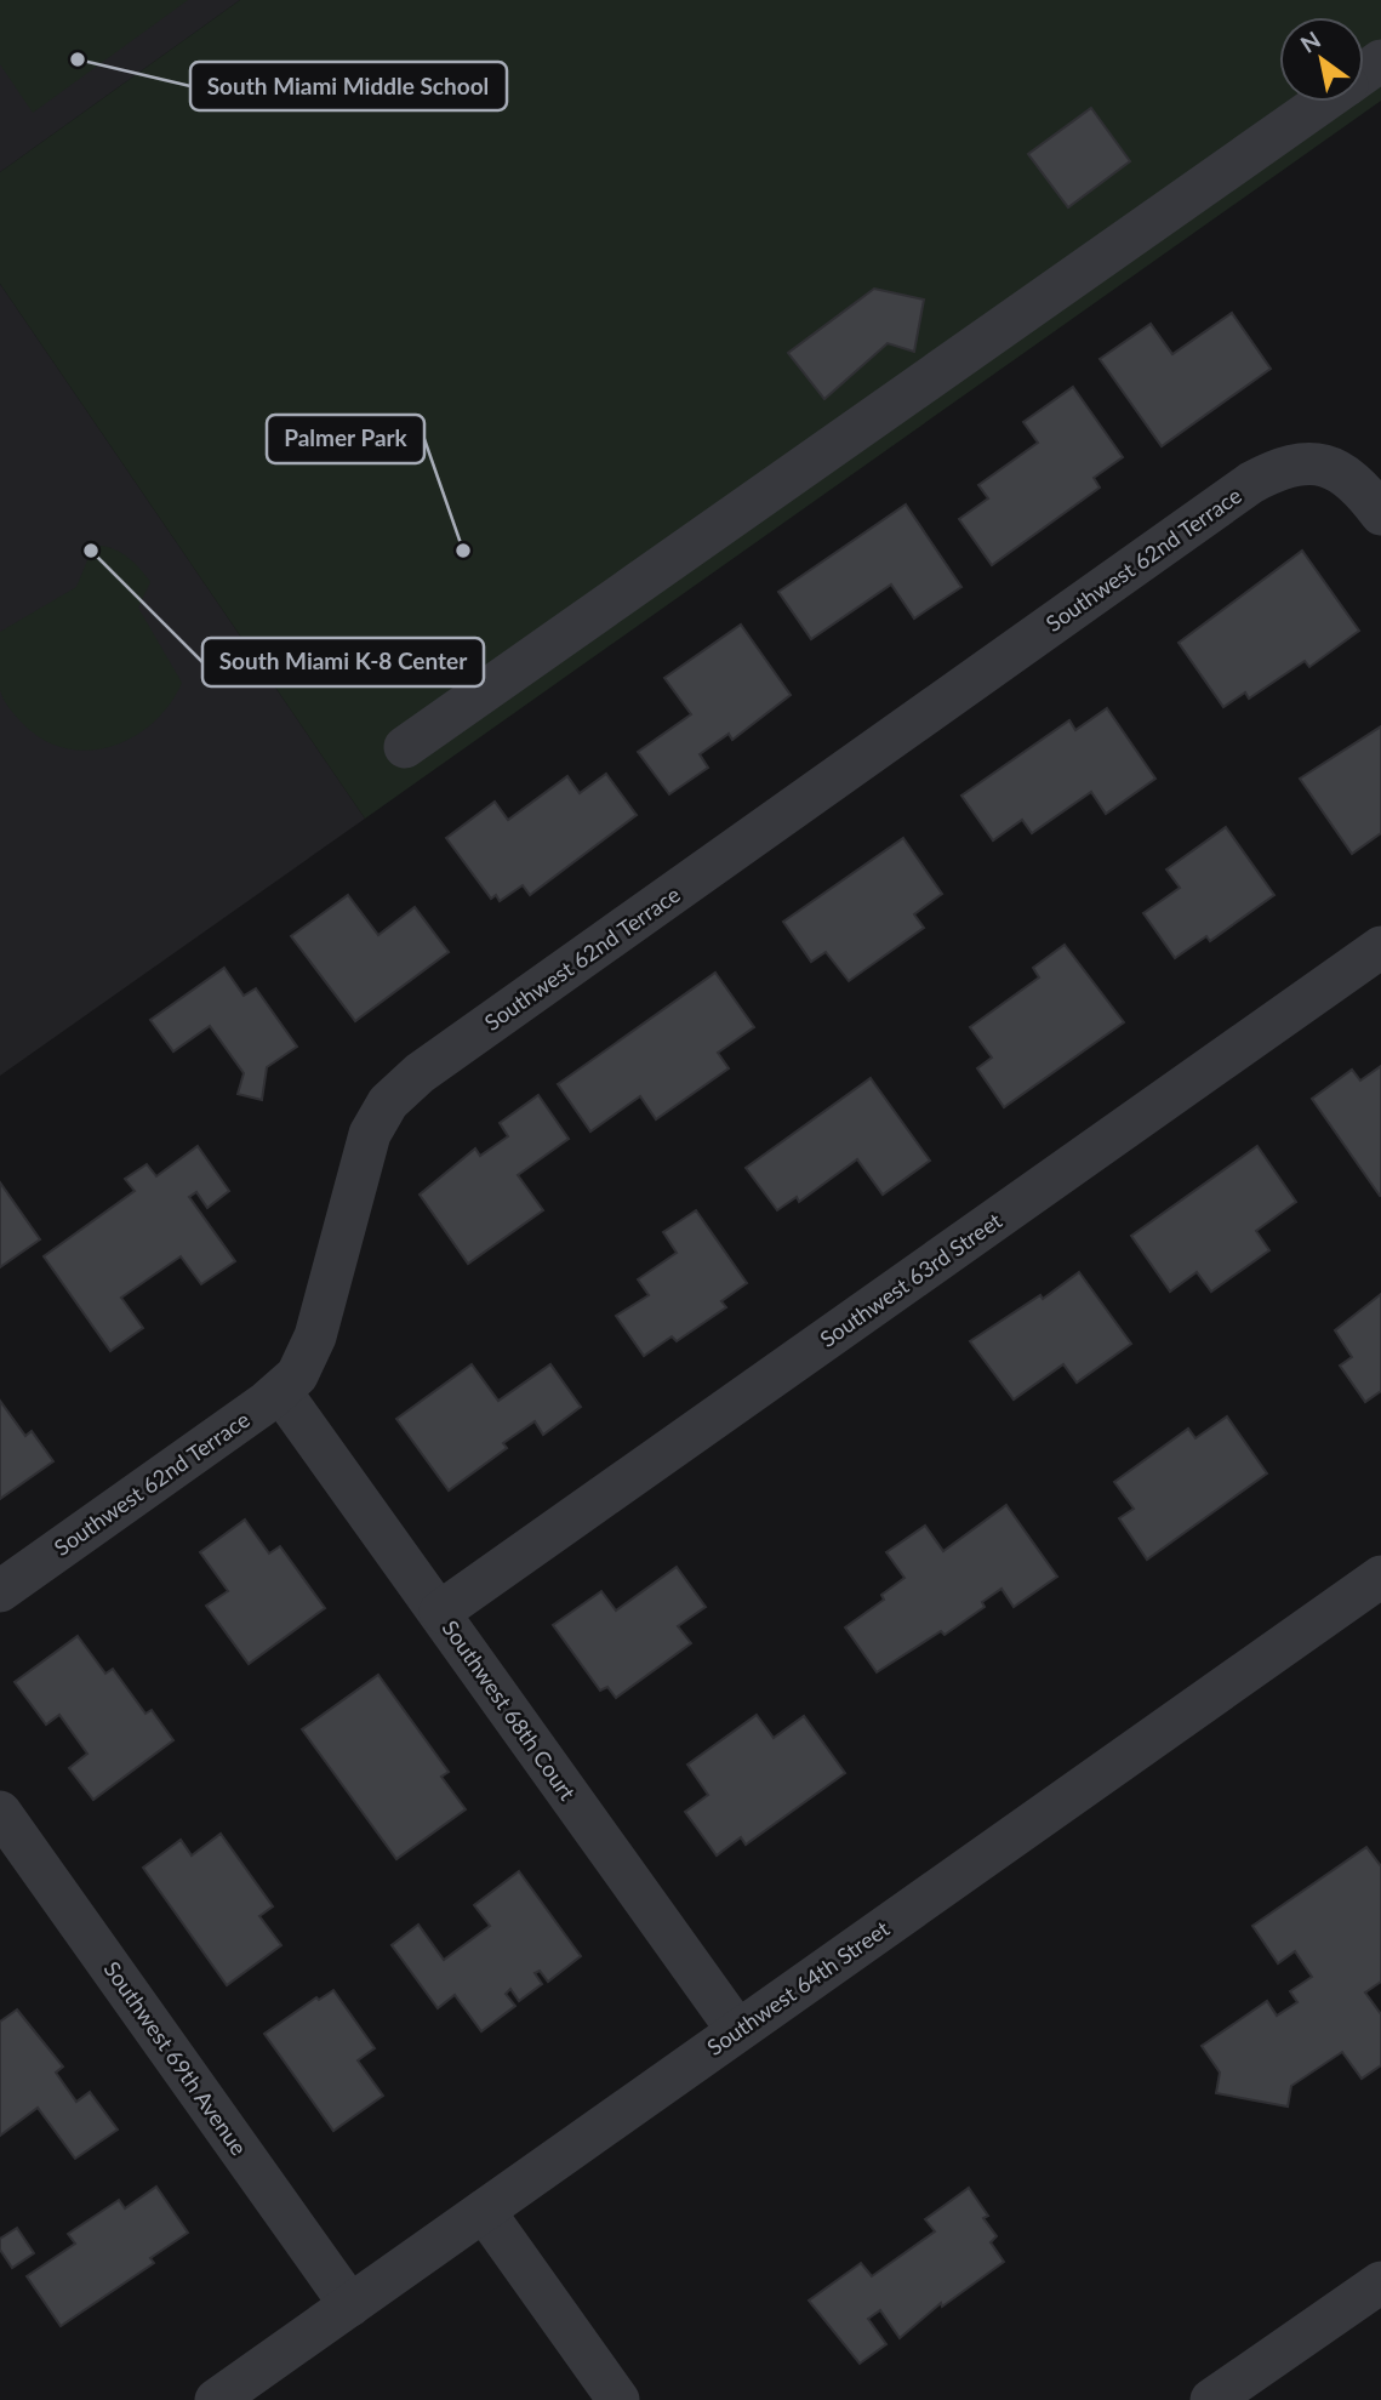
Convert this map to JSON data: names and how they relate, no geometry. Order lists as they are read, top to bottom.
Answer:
{
  "streets": {
    "street": [
      "Southwest 62nd Terrace",
      "Southwest 63rd Street",
      "Southwest 68th Court",
      "Southwest 64th Street",
      "Southwest 69th Avenue"
    ]
  },
  "crossings": [
    ["Southwest 62nd Terrace", "Southwest 68th Court"],
    ["Southwest 63rd Street", "Southwest 68th Court"],
    ["Southwest 68th Court", "Southwest 64th Street"],
    ["Southwest 64th Street", "Southwest 69th Avenue"]
  ],
  "places": ["South Miami Middle School", "South Miami K-8 Center", "Palmer Park"],
  "north": "top left"
}
